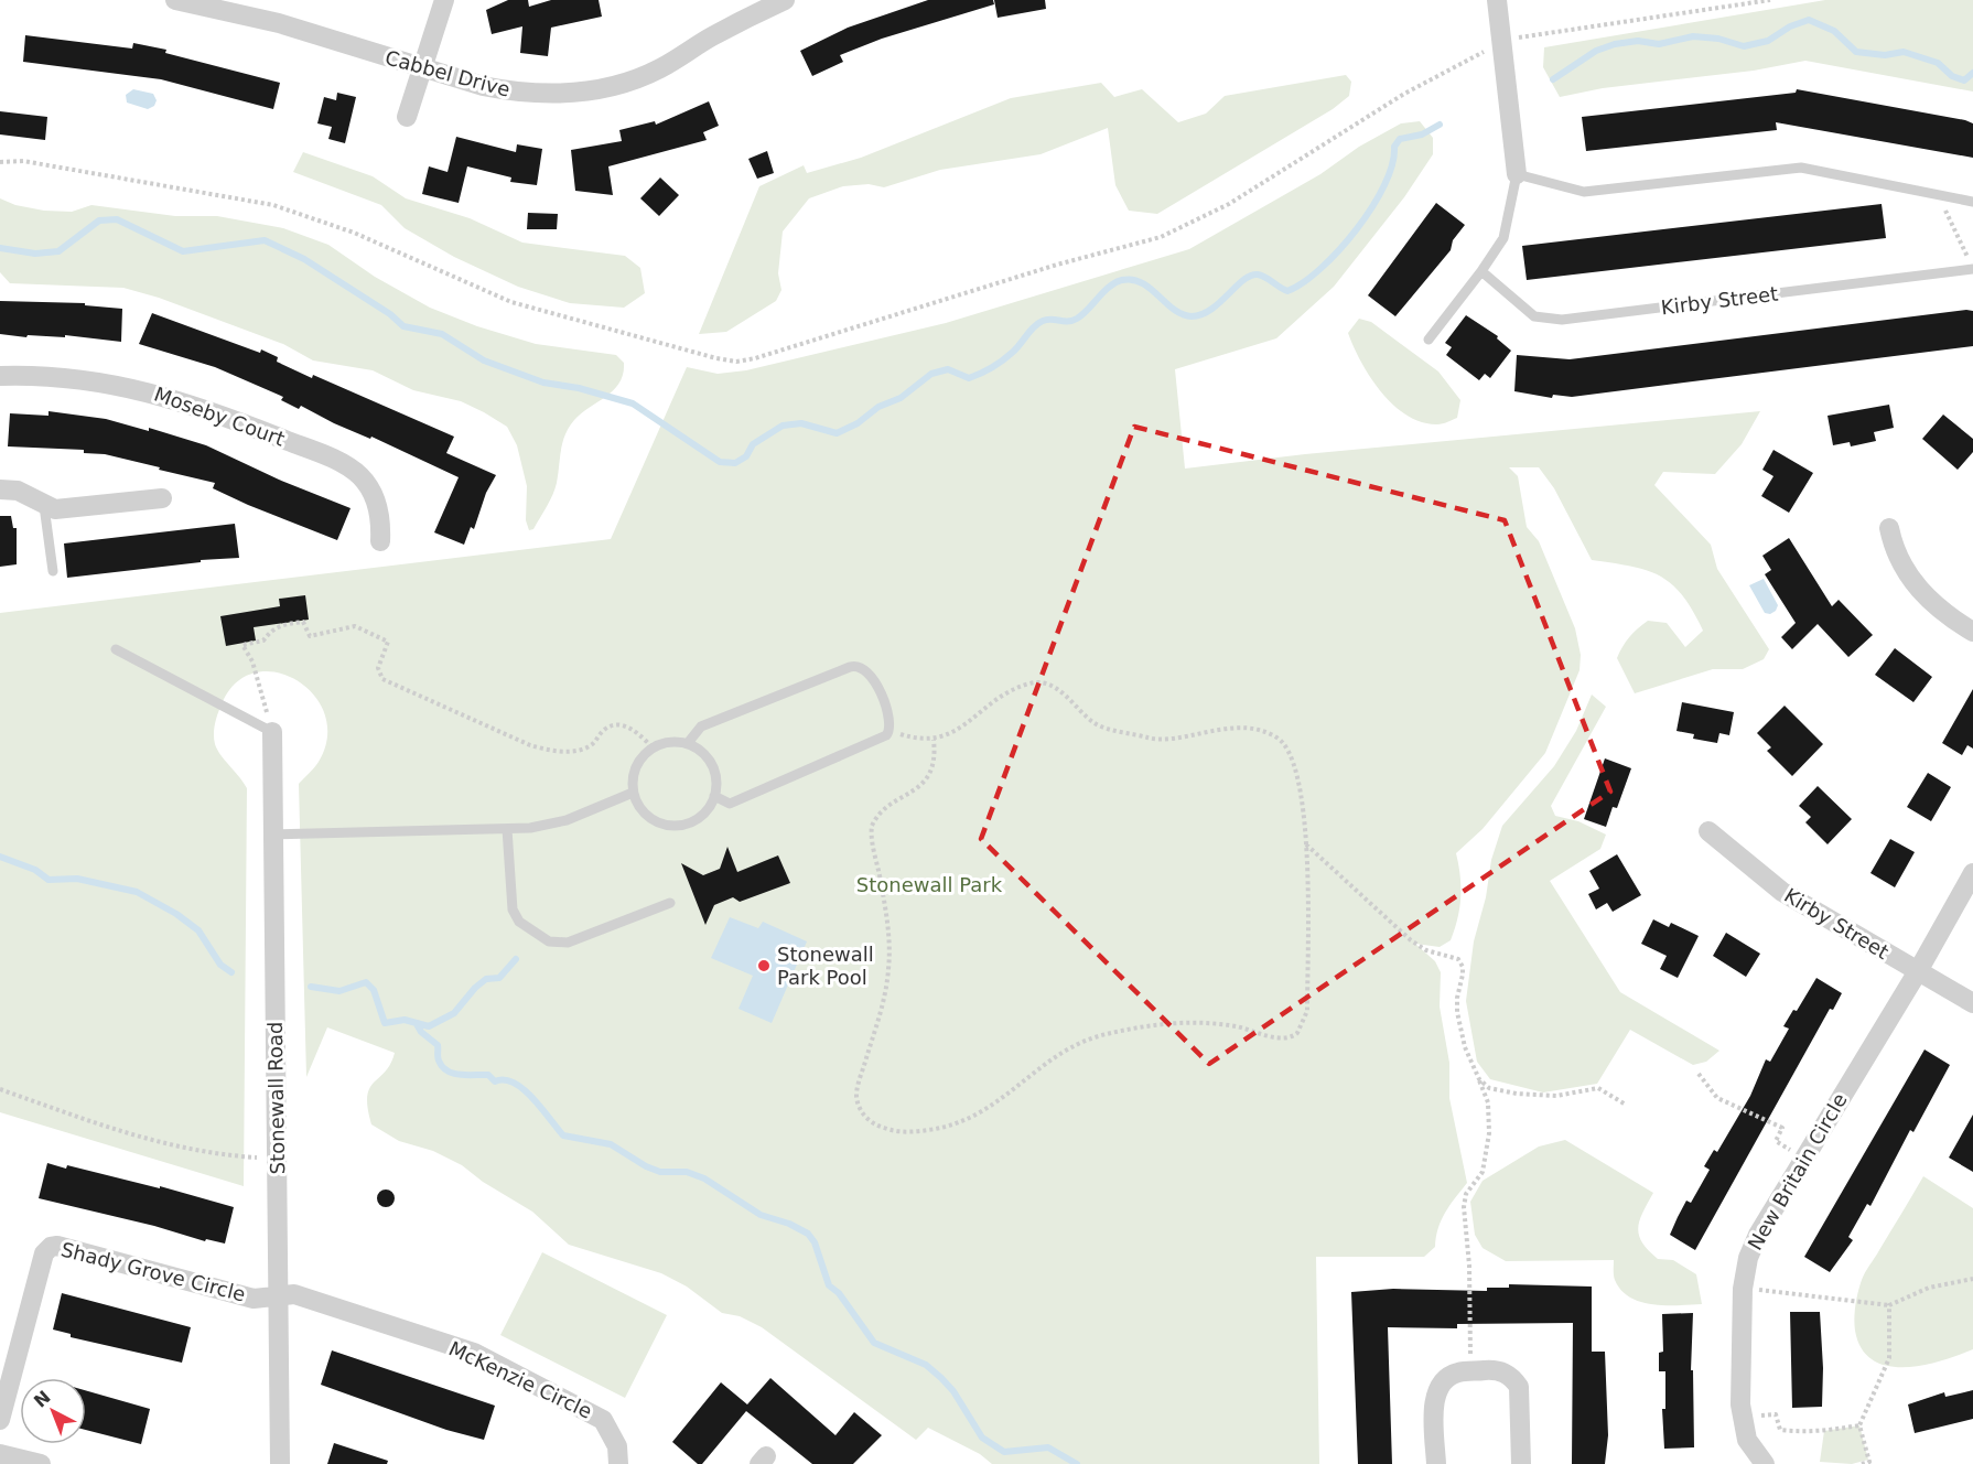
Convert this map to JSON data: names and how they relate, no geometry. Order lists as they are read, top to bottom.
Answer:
{
  "streets": {
    "street": [
      "Cabbel Drive",
      "Kirby Street",
      "Moseby Court",
      "Stonewall Road",
      "New Britain Circle",
      "Shady Grove Circle",
      "McKenzie Circle"
    ]
  },
  "crossings": [
    ["Kirby Street", "New Britain Circle"],
    ["Stonewall Road", "Shady Grove Circle"],
    ["Stonewall Road", "McKenzie Circle"],
    ["Shady Grove Circle", "McKenzie Circle"]
  ],
  "parks": ["Stonewall Park"],
  "places": ["Stonewall Park Pool"],
  "north": "top left"
}
